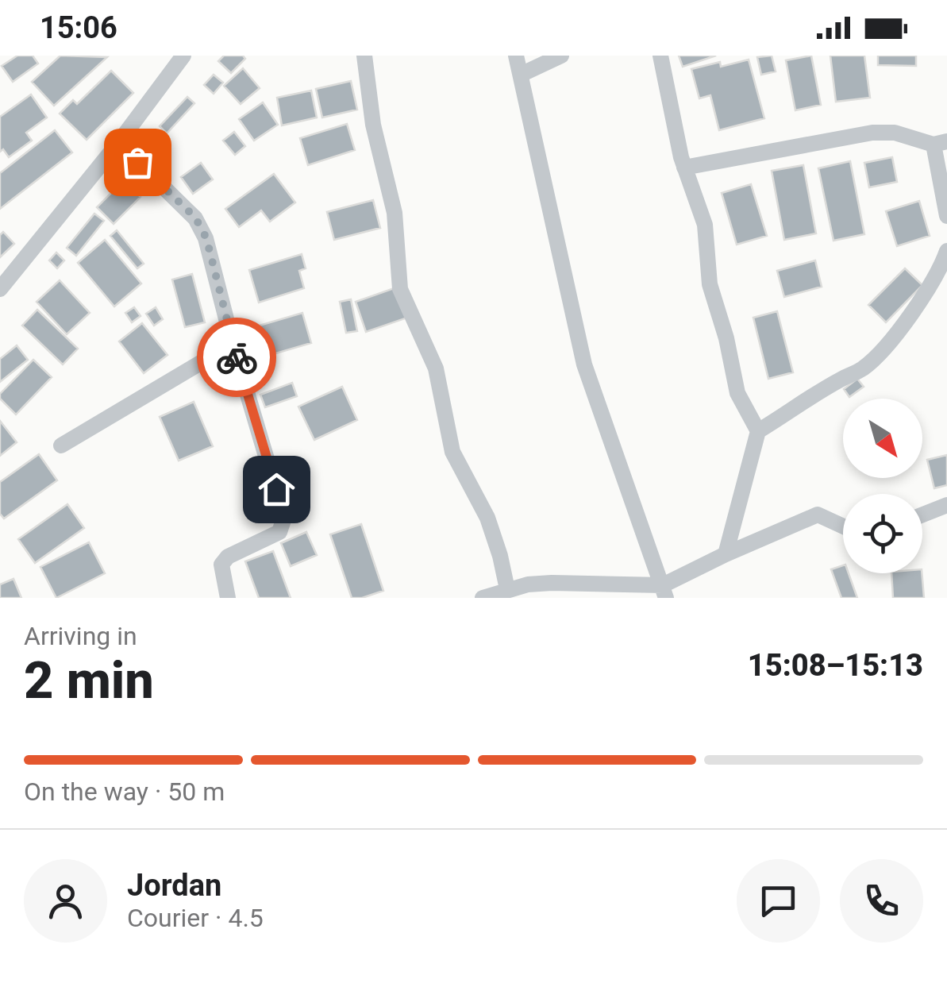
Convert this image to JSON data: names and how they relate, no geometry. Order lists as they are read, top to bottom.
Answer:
{
  "north": "bottom right",
  "page": {
    "status": "15:06",
    "heading": ["2 min", "Arriving in", "15:08–15:13"],
    "panel": ["Jordan", "Courier · 4.5"],
    "bar": "On the way · 50 m"
  }
}
